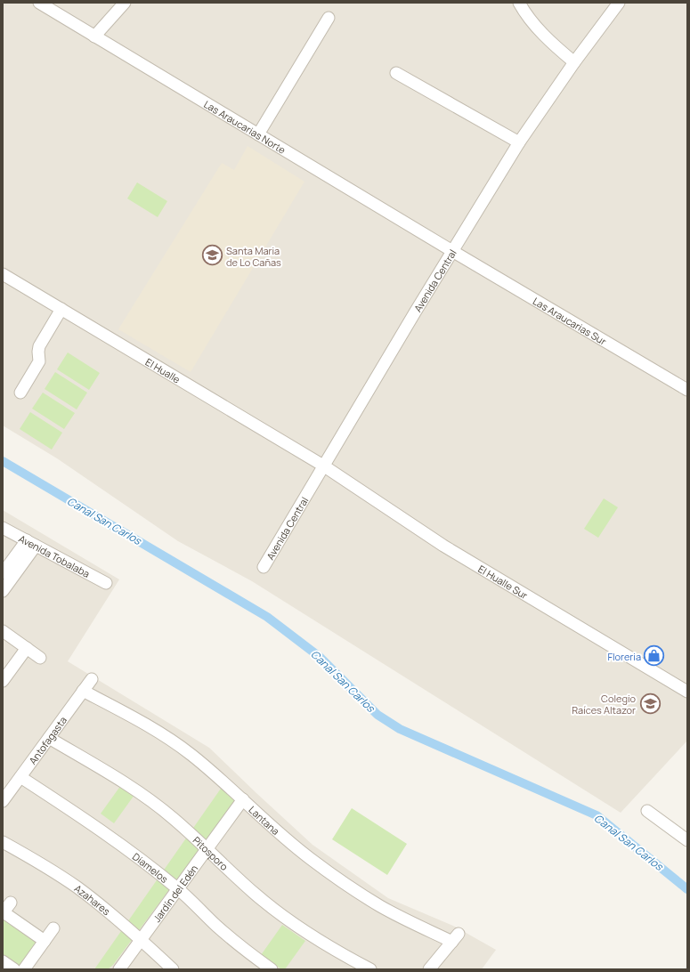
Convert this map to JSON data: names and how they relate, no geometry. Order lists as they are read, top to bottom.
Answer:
{
  "streets": {
    "street": [
      "Las Araucarias Norte",
      "Avenida Central",
      "Las Araucarias Sur",
      "El Hualle",
      "Avenida Tobalaba",
      "El Hualle Sur",
      "Antofagasta",
      "Lantana",
      "Pitosporo",
      "Diamelos",
      "Jardín del Edén",
      "Azahares"
    ]
  },
  "crossings": [
    ["Las Araucarias Norte", "Avenida Central"],
    ["Las Araucarias Norte", "Las Araucarias Sur"],
    ["Avenida Central", "Las Araucarias Sur"],
    ["Avenida Central", "El Hualle"],
    ["Avenida Central", "El Hualle Sur"],
    ["El Hualle", "El Hualle Sur"],
    ["Antofagasta", "Lantana"],
    ["Antofagasta", "Pitosporo"],
    ["Antofagasta", "Diamelos"],
    ["Lantana", "Jardín del Edén"],
    ["Pitosporo", "Jardín del Edén"],
    ["Diamelos", "Jardín del Edén"],
    ["Jardín del Edén", "Azahares"]
  ],
  "water": ["Canal San Carlos"],
  "places": {
    "school or university": ["Santa Maria de Lo Cañas", "Colegio Raíces Altazor"],
    "shop": ["Floreria"]
  }
}
